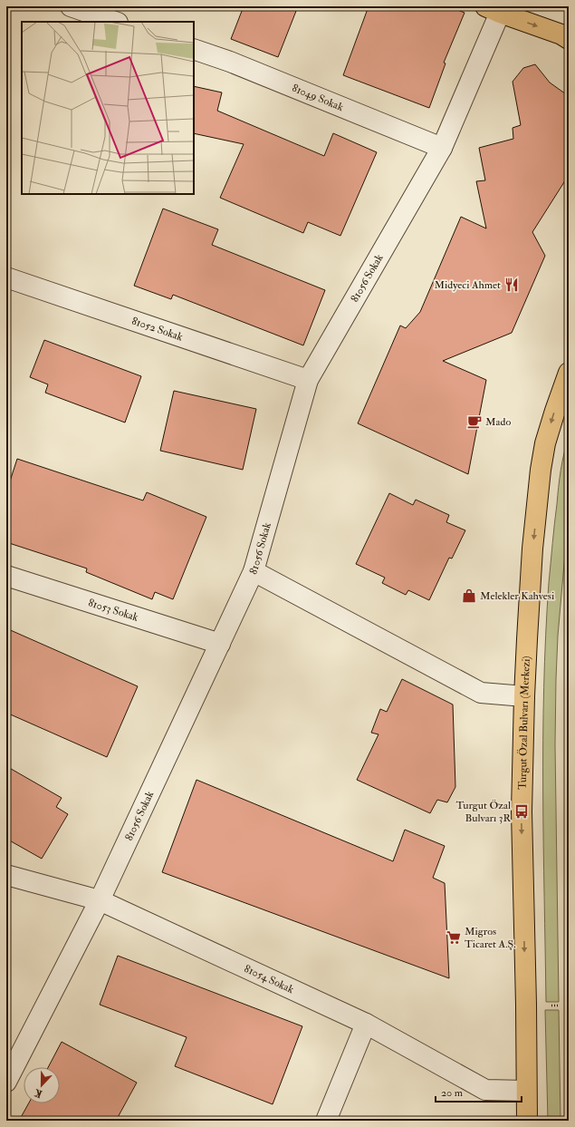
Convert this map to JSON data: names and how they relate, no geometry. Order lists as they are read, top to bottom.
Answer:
{
  "streets": {
    "main road": ["Turgut Özal Bulvarı (Merkezi)"],
    "street": [
      "81049 Sokak",
      "81056 Sokak",
      "81052 Sokak",
      "81053 Sokak",
      "81054 Sokak"
    ]
  },
  "crossings": [
    ["81049 Sokak", "81056 Sokak"],
    ["81056 Sokak", "81052 Sokak"],
    ["81056 Sokak", "81053 Sokak"],
    ["81056 Sokak", "81054 Sokak"],
    ["Turgut Özal Bulvarı (Merkezi)", "81054 Sokak"]
  ],
  "one_way": ["Turgut Özal Bulvarı (Merkezi)"],
  "places": {
    "restaurant": ["Midyeci Ahmet"],
    "cafe": ["Mado"],
    "shop": ["Melekler Kahvesi"],
    "bus stop": ["Turgut Özal Bulvarı 3R"],
    "supermarket": ["Migros Ticaret A.Ş."]
  },
  "scale_bar": "20 m",
  "north": "bottom"
}
